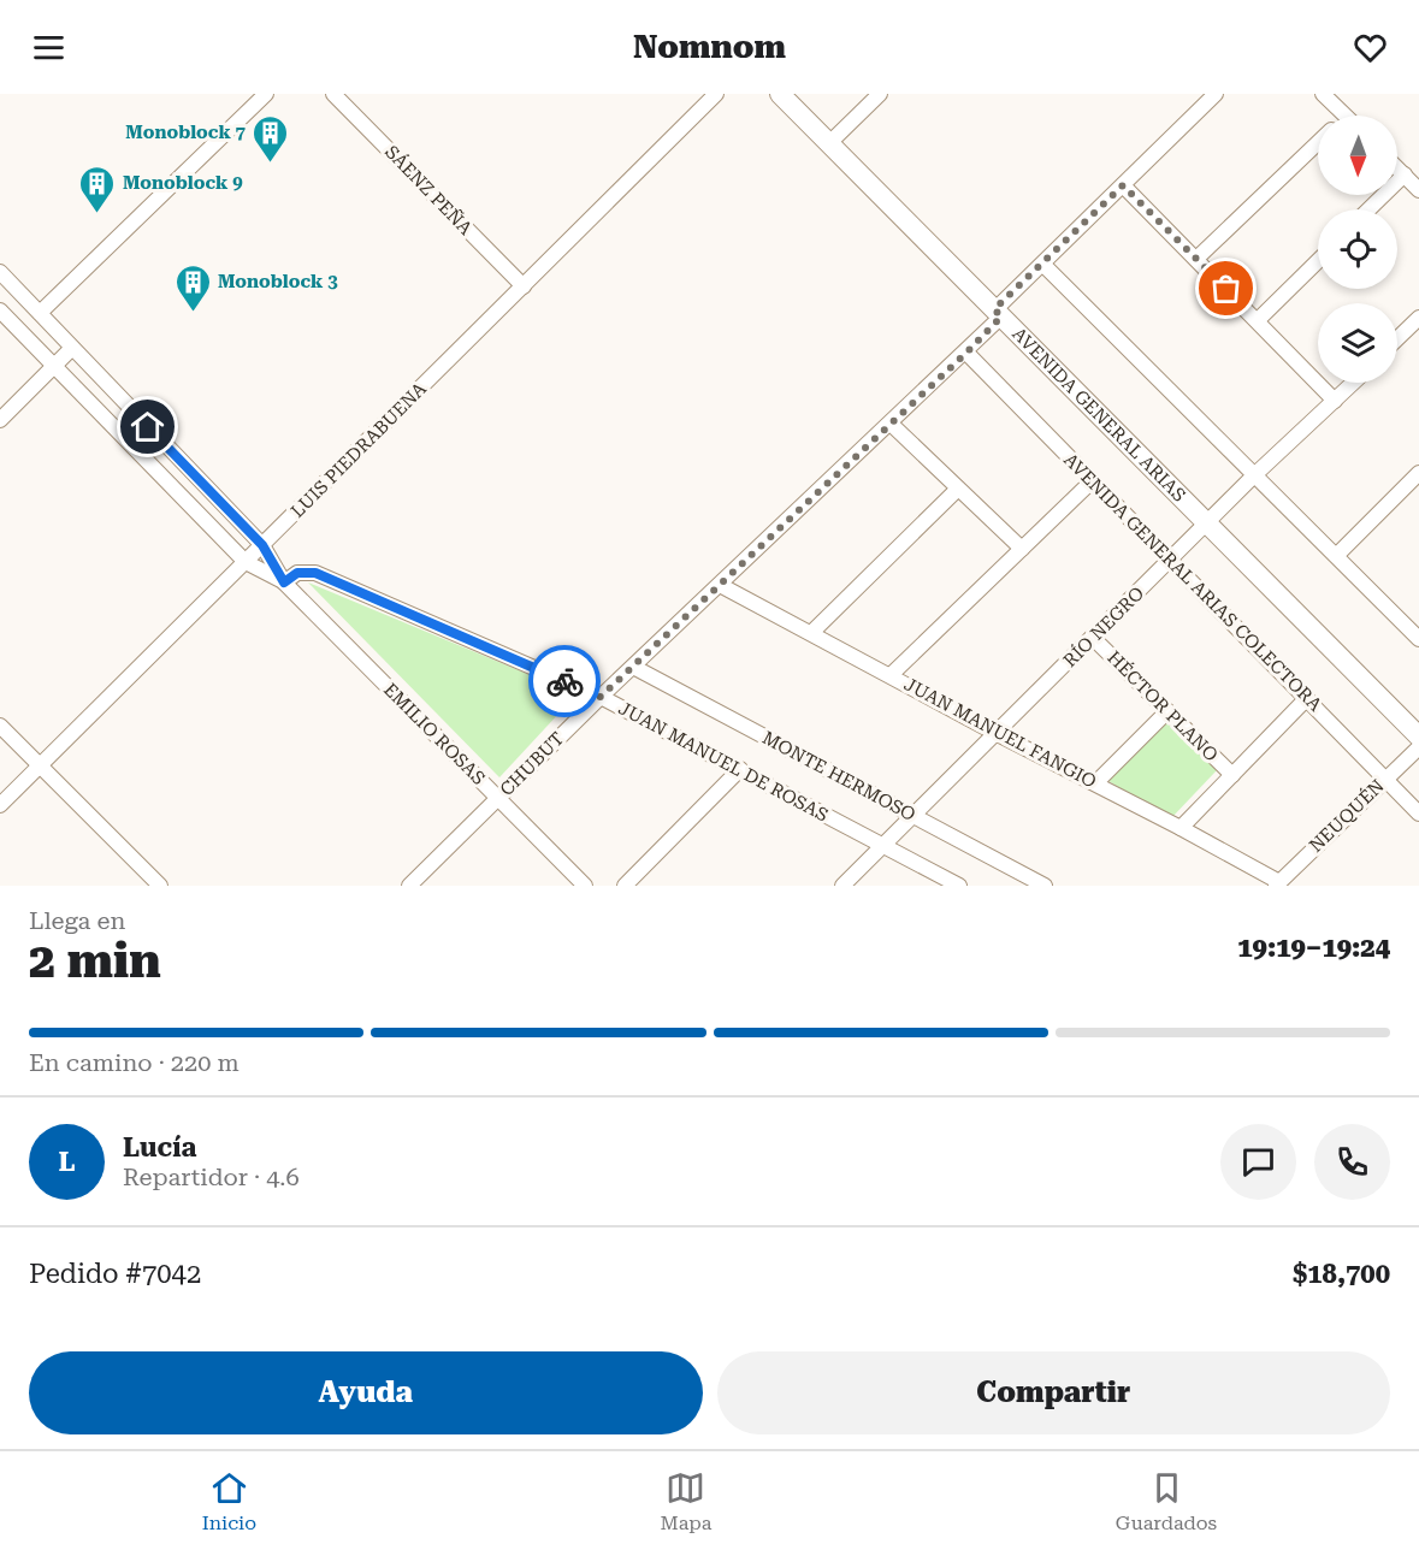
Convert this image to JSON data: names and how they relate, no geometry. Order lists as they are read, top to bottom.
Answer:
{
  "streets": {
    "main road": ["AVENIDA GENERAL ARIAS"],
    "street": [
      "SÁENZ PEÑA",
      "LUIS PIEDRABUENA",
      "AVENIDA GENERAL ARIAS COLECTORA",
      "RÍO NEGRO",
      "HÉCTOR PLANO",
      "JUAN MANUEL FANGIO",
      "EMILIO ROSAS",
      "JUAN MANUEL DE ROSAS",
      "CHUBUT",
      "MONTE HERMOSO",
      "NEUQUÉN"
    ]
  },
  "crossings": [
    ["SÁENZ PEÑA", "LUIS PIEDRABUENA"],
    ["AVENIDA GENERAL ARIAS", "RÍO NEGRO"],
    ["AVENIDA GENERAL ARIAS", "CHUBUT"],
    ["LUIS PIEDRABUENA", "EMILIO ROSAS"],
    ["AVENIDA GENERAL ARIAS COLECTORA", "RÍO NEGRO"],
    ["AVENIDA GENERAL ARIAS COLECTORA", "CHUBUT"],
    ["AVENIDA GENERAL ARIAS COLECTORA", "NEUQUÉN"],
    ["RÍO NEGRO", "HÉCTOR PLANO"],
    ["RÍO NEGRO", "JUAN MANUEL FANGIO"],
    ["RÍO NEGRO", "JUAN MANUEL DE ROSAS"],
    ["RÍO NEGRO", "MONTE HERMOSO"],
    ["JUAN MANUEL FANGIO", "CHUBUT"],
    ["JUAN MANUEL FANGIO", "NEUQUÉN"],
    ["EMILIO ROSAS", "JUAN MANUEL DE ROSAS"],
    ["EMILIO ROSAS", "CHUBUT"],
    ["JUAN MANUEL DE ROSAS", "CHUBUT"],
    ["CHUBUT", "MONTE HERMOSO"]
  ],
  "places": {
    "building": ["Monoblock 7", "Monoblock 9", "Monoblock 3"]
  },
  "north": "bottom",
  "page": {
    "header": "Nomnom",
    "heading": ["2 min", "Llega en", "19:19–19:24"],
    "panel": [
      "Lucía",
      "Repartidor · 4.6",
      "Pedido #7042",
      "$18,700"
    ],
    "bar": "En camino · 220 m",
    "round": "L",
    "buttons": ["Ayuda", "Compartir"],
    "tabs": ["Inicio", "Mapa", "Guardados"]
  }
}
